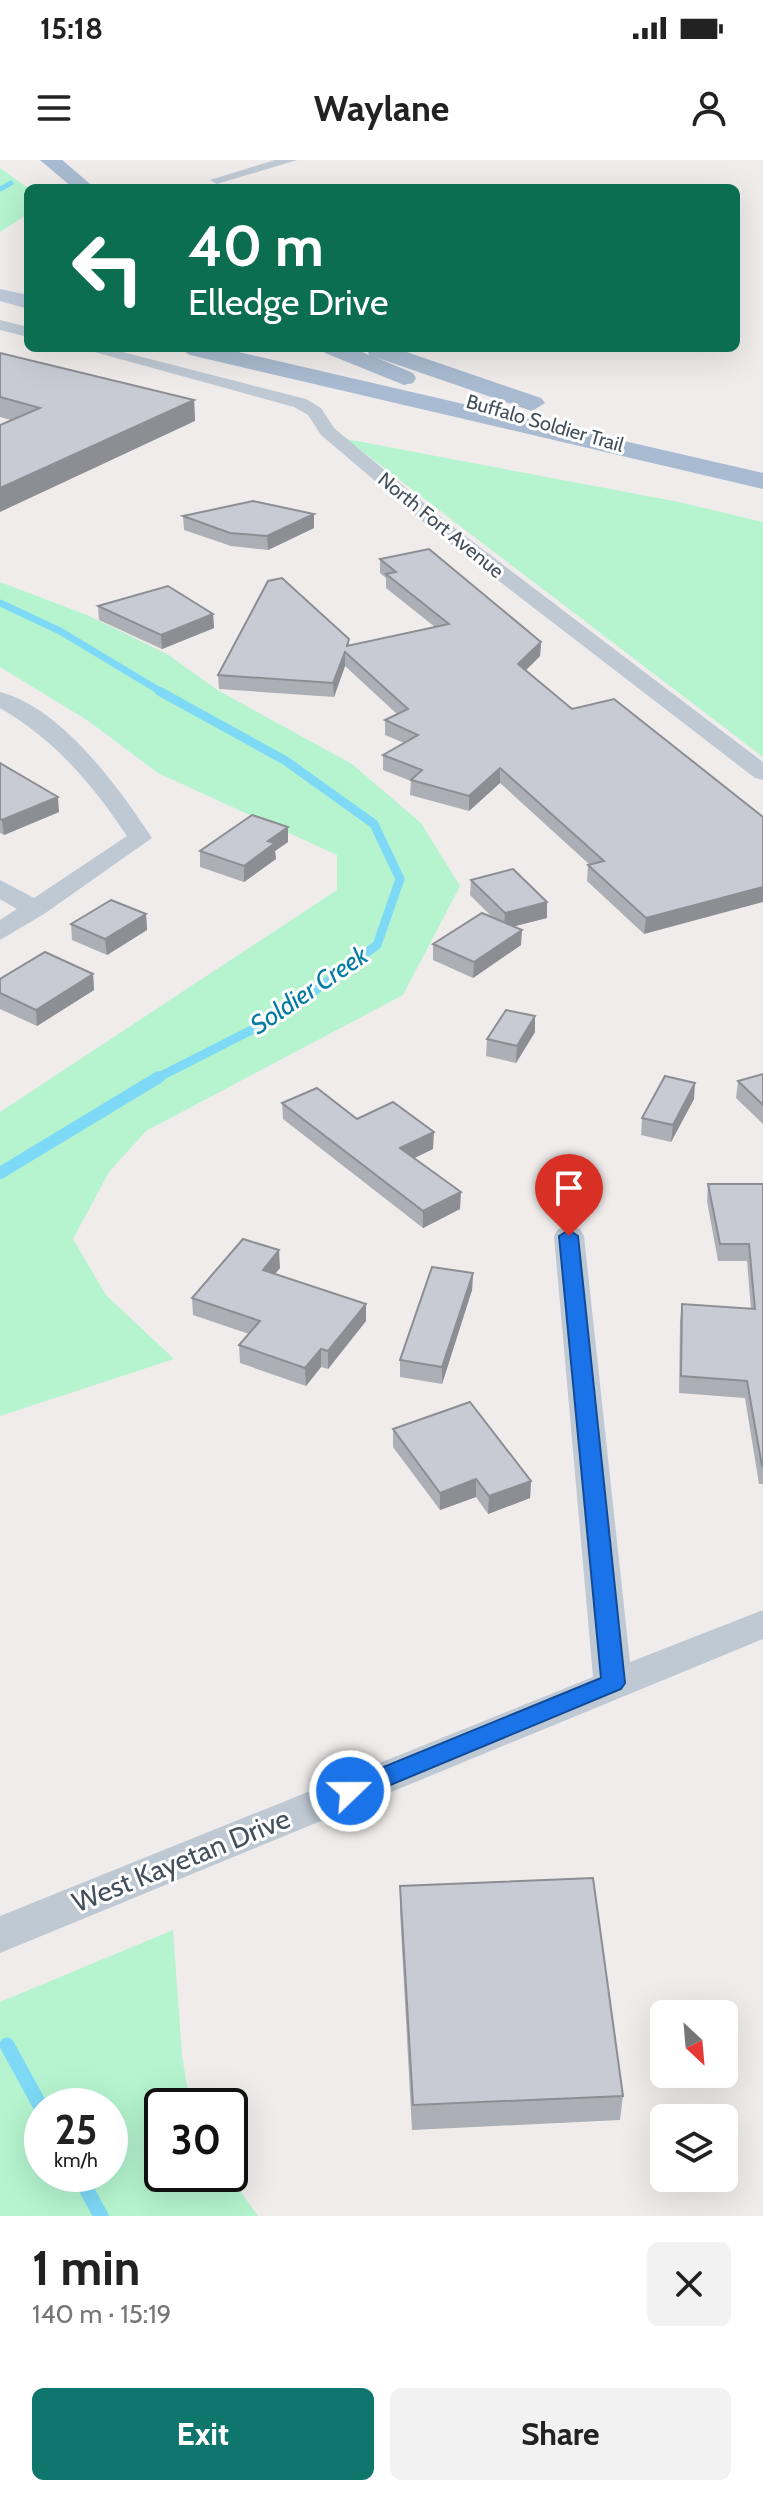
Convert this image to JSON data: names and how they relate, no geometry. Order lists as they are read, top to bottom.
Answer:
{
  "streets": {
    "main road": ["Buffalo Soldier Trail"],
    "street": ["North Fort Avenue", "West Kayetan Drive"]
  },
  "water": ["Soldier Creek"],
  "north": "bottom right",
  "page": {
    "status": "15:18",
    "header": "Waylane",
    "turn": ["40 m", "Elledge Drive"],
    "speed": "25 km/h",
    "limit": "30",
    "heading": ["1 min", "140 m · 15:19"],
    "buttons": ["Exit", "Share"]
  }
}
